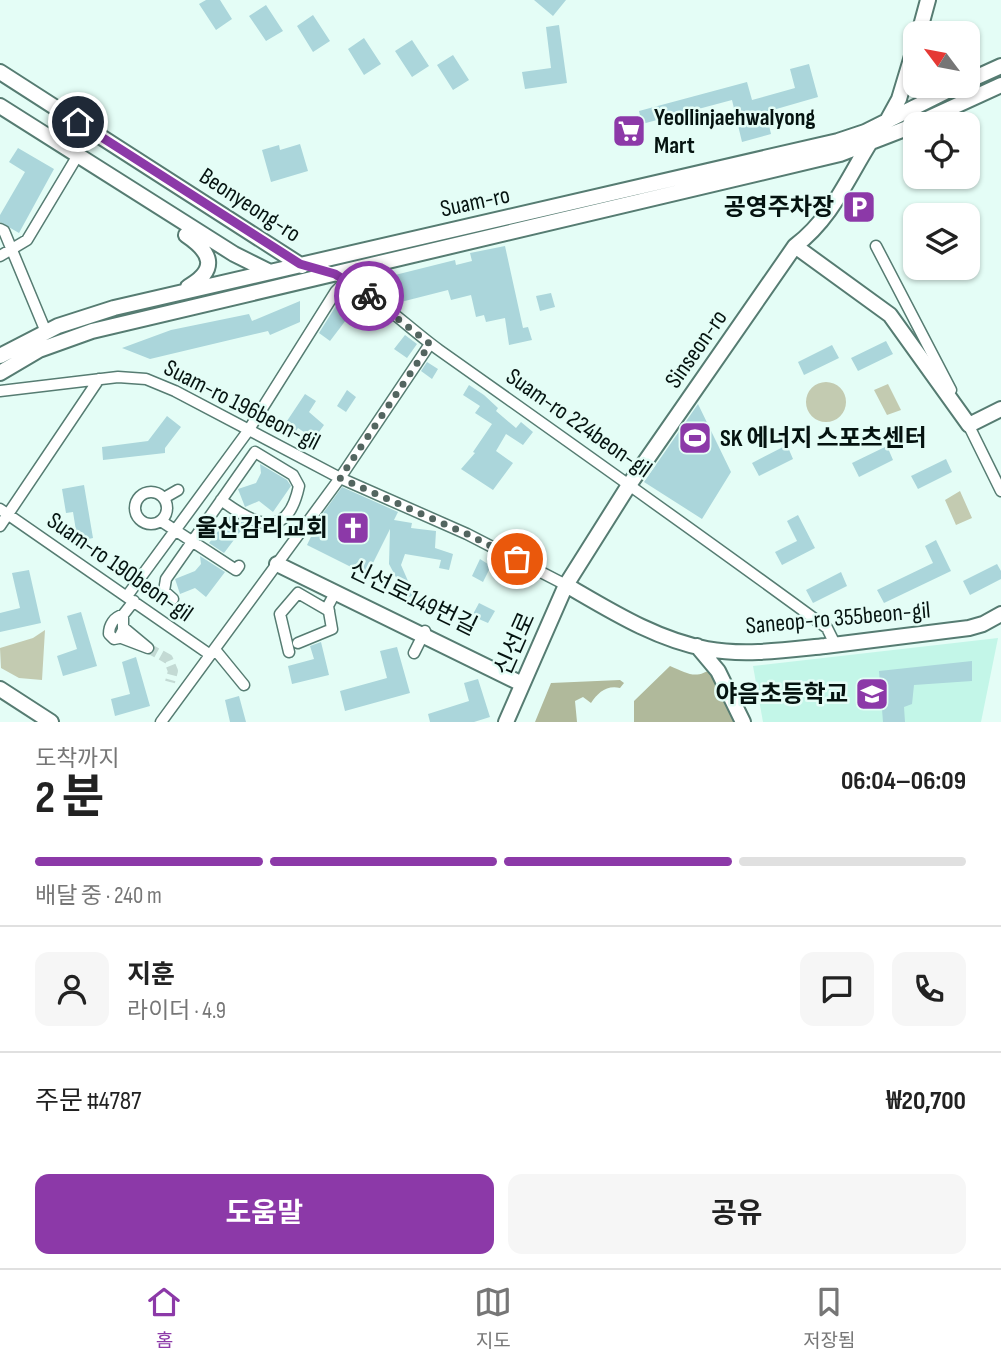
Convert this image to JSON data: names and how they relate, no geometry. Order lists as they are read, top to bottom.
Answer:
{
  "streets": {
    "main road": [
      "Suam-ro",
      "Beonyeong-ro",
      "Sinseon-ro",
      "신선로149번길",
      "Saneop-ro 355beon-gil",
      "신선로"
    ],
    "street": ["Suam-ro 196beon-gil", "Suam-ro 224beon-gil", "Suam-ro 190beon-gil"]
  },
  "crossings": [
    ["Suam-ro", "Beonyeong-ro"],
    ["Suam-ro", "Sinseon-ro"],
    ["Suam-ro", "Suam-ro 224beon-gil"],
    ["Beonyeong-ro", "Suam-ro 224beon-gil"],
    ["Sinseon-ro", "Suam-ro 196beon-gil"],
    ["Sinseon-ro", "Suam-ro 224beon-gil"],
    ["Sinseon-ro", "Saneop-ro 355beon-gil"],
    ["Sinseon-ro", "신선로"],
    ["Suam-ro 196beon-gil", "Saneop-ro 355beon-gil"],
    ["Suam-ro 196beon-gil", "신선로"],
    ["신선로149번길", "신선로"],
    ["Saneop-ro 355beon-gil", "신선로"]
  ],
  "places": {
    "supermarket": ["Yeollinjaehwalyong Mart"],
    "parking": ["공영주차장"],
    "sports": ["SK 에너지 스포츠센터"],
    "church": ["울산감리교회"],
    "school or university": ["야음초등학교"]
  },
  "north": "top left",
  "page": {
    "heading": ["2 분", "도착까지", "06:04–06:09"],
    "panel": [
      "지훈",
      "라이더 · 4.9",
      "주문 #4787",
      "₩20,700"
    ],
    "bar": "배달 중 · 240 m",
    "buttons": ["도움말", "공유"],
    "tabs": ["홈", "지도", "저장됨"]
  }
}
